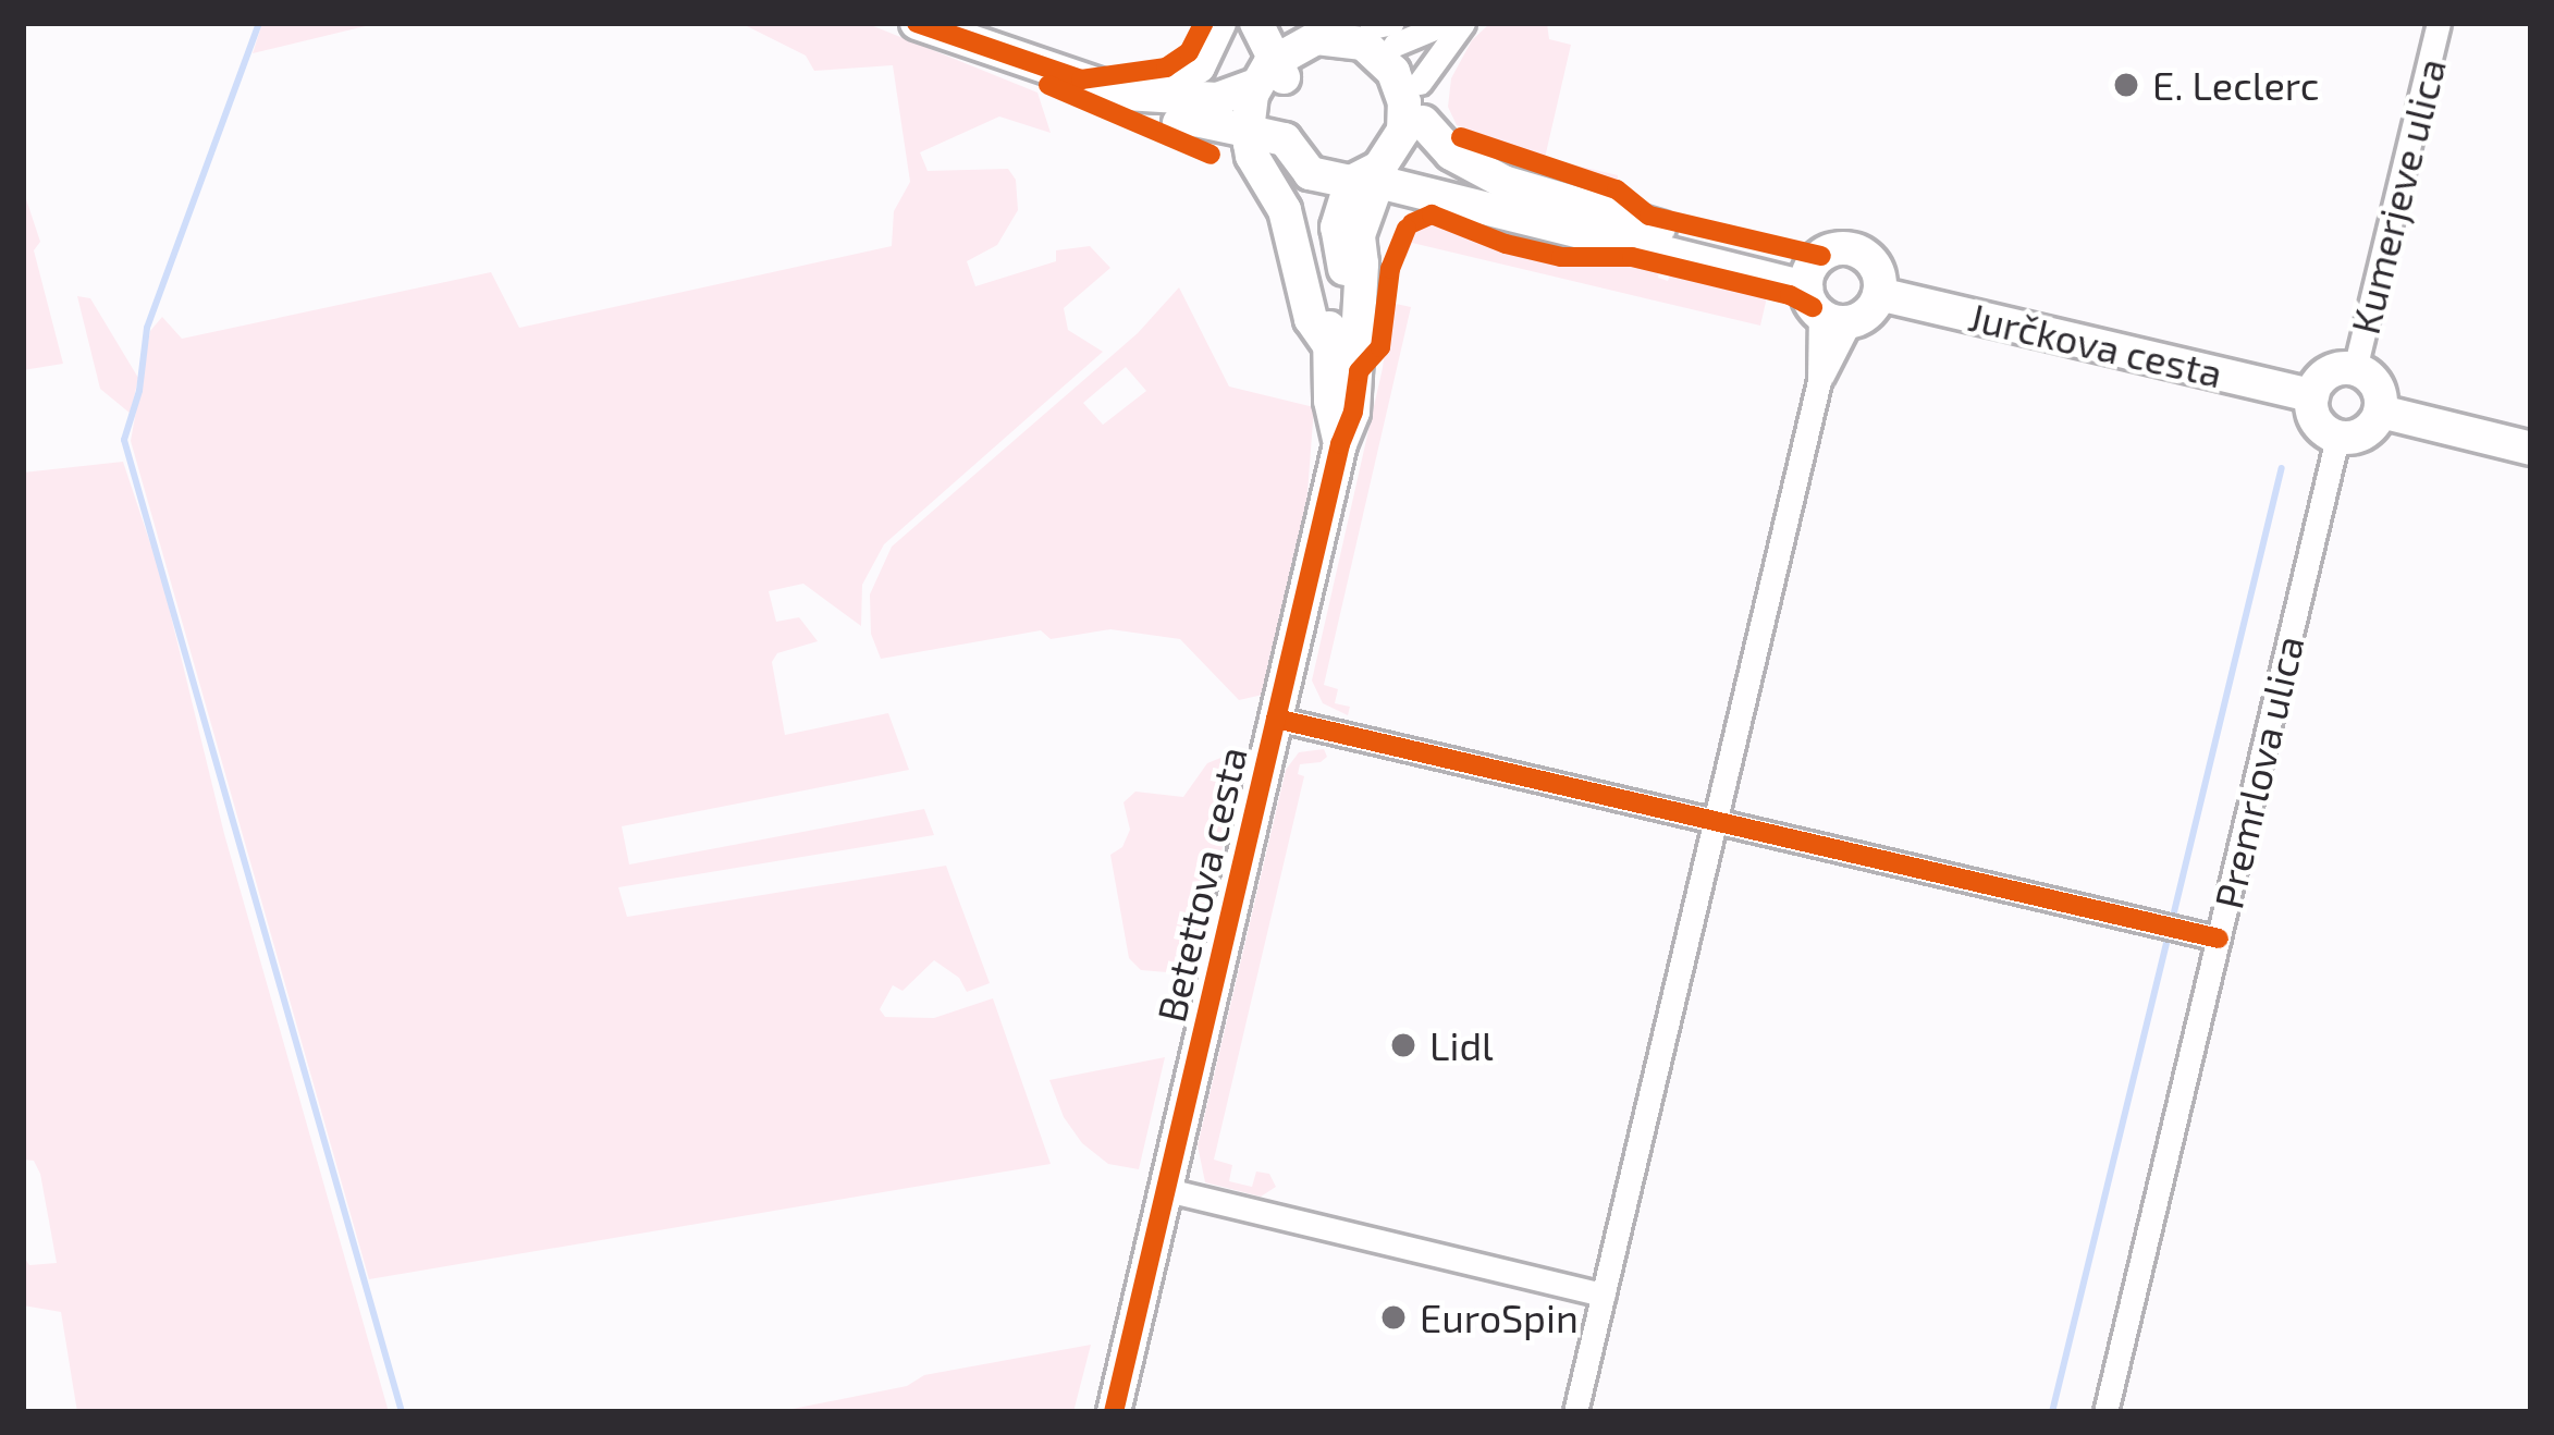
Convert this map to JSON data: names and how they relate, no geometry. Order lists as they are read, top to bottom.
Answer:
{
  "streets": {
    "street": [
      "Kumerjeve ulica",
      "Jurčkova cesta",
      "Premrlova ulica",
      "Betettova cesta"
    ]
  },
  "crossings": [
    ["Kumerjeve ulica", "Jurčkova cesta"],
    ["Kumerjeve ulica", "Premrlova ulica"],
    ["Jurčkova cesta", "Premrlova ulica"]
  ],
  "places": ["E. Leclerc", "Lidl", "EuroSpin"]
}
